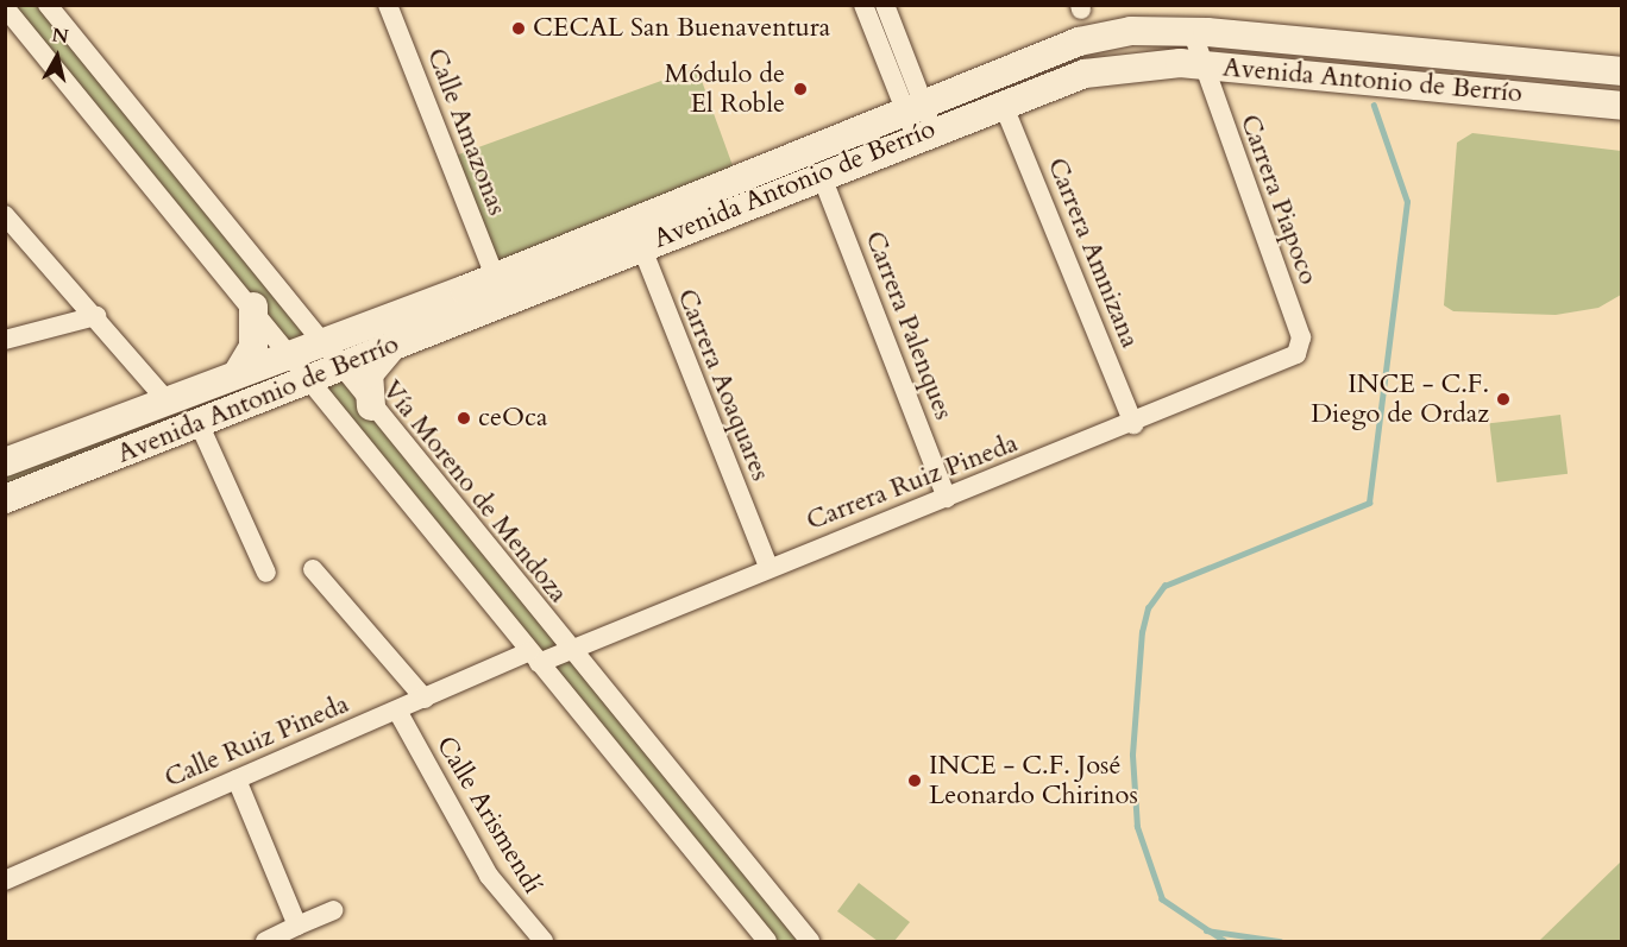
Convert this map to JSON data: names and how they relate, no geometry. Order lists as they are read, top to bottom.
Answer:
{
  "streets": {
    "street": [
      "Avenida Antonio de Berrío",
      "Calle Amazonas",
      "Carrera Piapoco",
      "Carrera Amnizana",
      "Carrera Palenques",
      "Carrera Aoaquares",
      "Carrera Ruiz Pineda",
      "Vía Moreno de Mendoza",
      "Calle Ruiz Pineda",
      "Calle Arismendí"
    ]
  },
  "crossings": [
    ["Avenida Antonio de Berrío", "Calle Amazonas"],
    ["Avenida Antonio de Berrío", "Carrera Piapoco"],
    ["Avenida Antonio de Berrío", "Carrera Amnizana"],
    ["Avenida Antonio de Berrío", "Carrera Palenques"],
    ["Avenida Antonio de Berrío", "Carrera Aoaquares"],
    ["Avenida Antonio de Berrío", "Vía Moreno de Mendoza"],
    ["Carrera Piapoco", "Carrera Ruiz Pineda"],
    ["Carrera Amnizana", "Carrera Ruiz Pineda"],
    ["Carrera Palenques", "Carrera Ruiz Pineda"],
    ["Carrera Aoaquares", "Carrera Ruiz Pineda"],
    ["Carrera Ruiz Pineda", "Vía Moreno de Mendoza"],
    ["Carrera Ruiz Pineda", "Calle Ruiz Pineda"],
    ["Calle Ruiz Pineda", "Calle Arismendí"]
  ],
  "places": [
    "CECAL San Buenaventura",
    "Módulo de El Roble",
    "INCE - C.F. Diego de Ordaz",
    "ceOca",
    "INCE - C.F. José Leonardo Chirinos"
  ],
  "north": "top"
}
